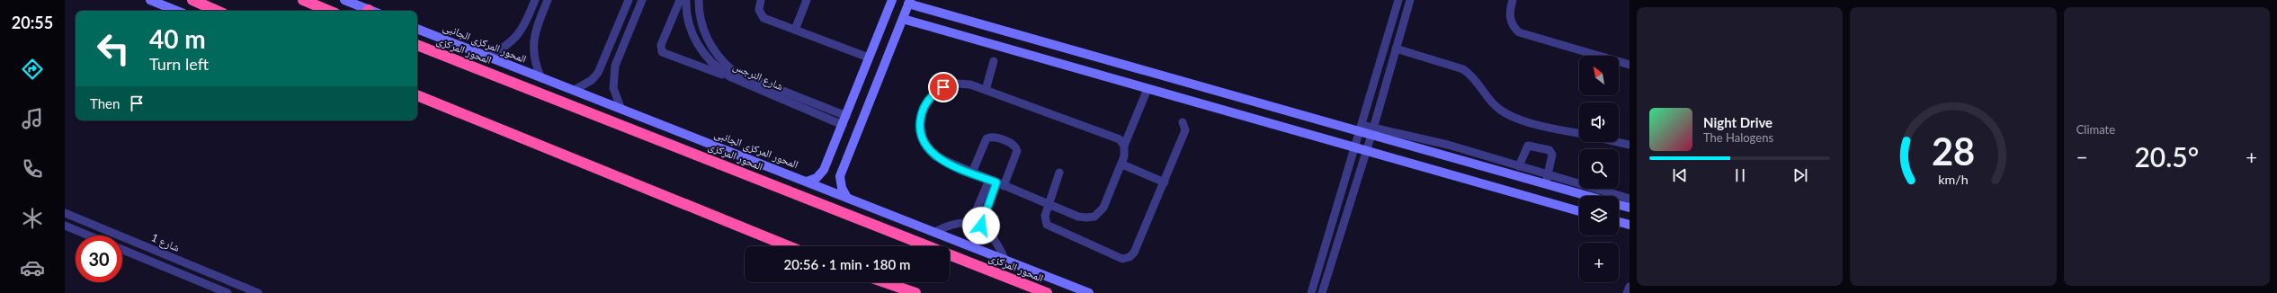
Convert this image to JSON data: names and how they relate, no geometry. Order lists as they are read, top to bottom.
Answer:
{
  "streets": {
    "highway": ["المحور المركزى"],
    "street": ["المحور المركزى الجانبى", "شارع النرجس", "شارع 1"]
  },
  "north": "top left",
  "page": {
    "tabs": "20:55",
    "tile": "Climate",
    "turn": ["40 m", "Turn left"],
    "map_buttons": "+",
    "then": "Then",
    "song": ["Night Drive", "The Halogens"],
    "heat": ["−", "20.5°", "+"],
    "limit": "30",
    "trip": "20:56 · 1 min · 180 m",
    "gauge": ["28", "km/h"]
  }
}
